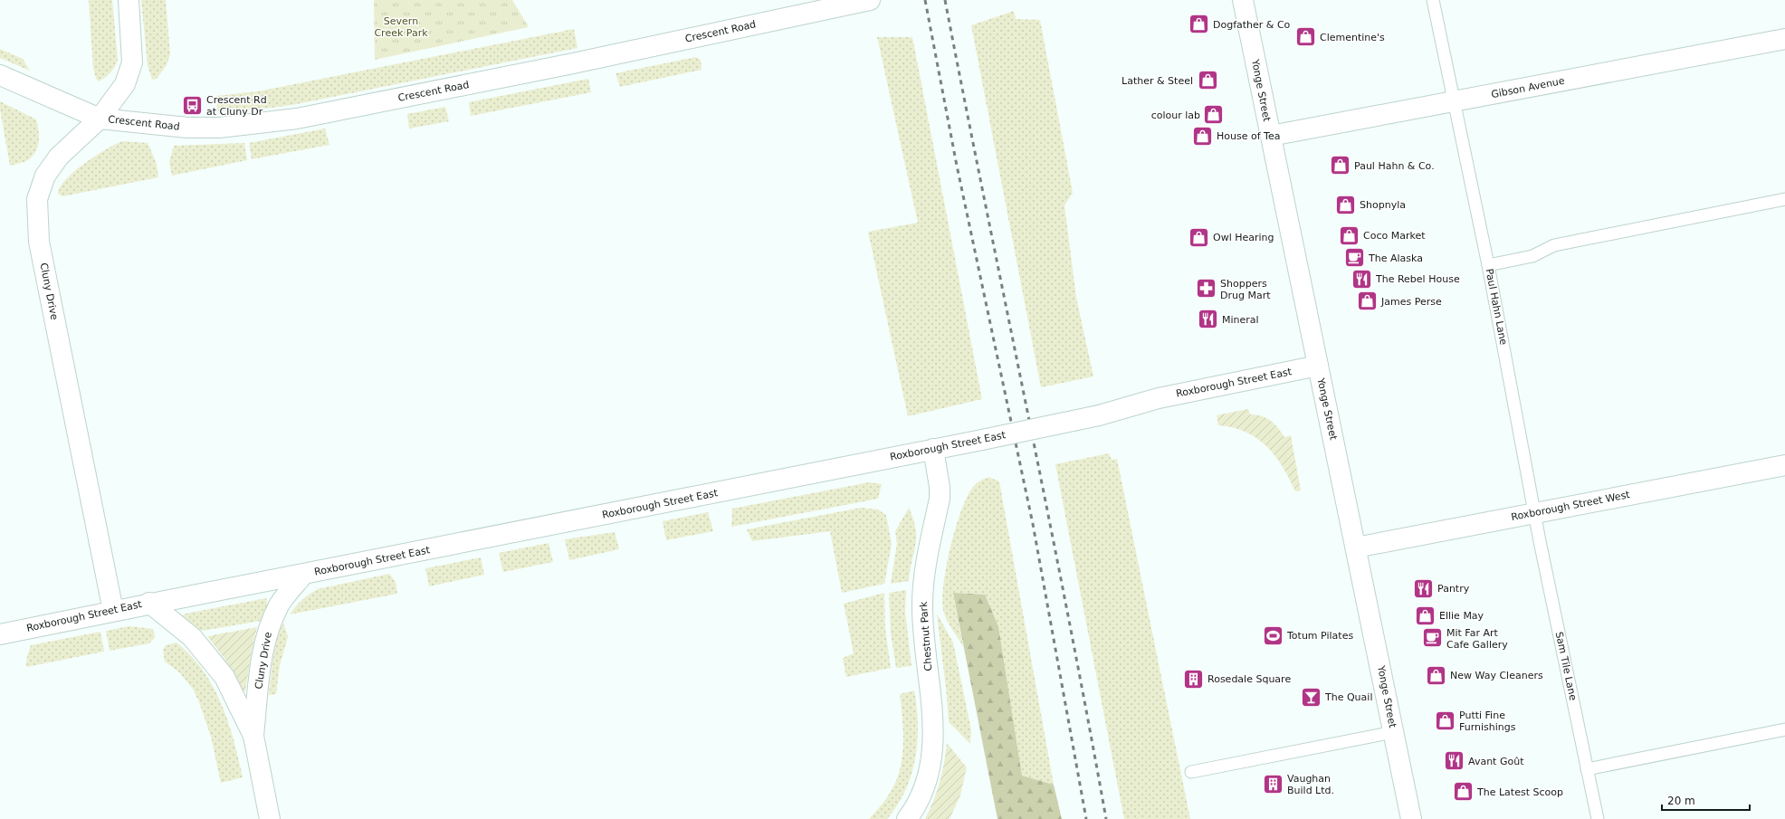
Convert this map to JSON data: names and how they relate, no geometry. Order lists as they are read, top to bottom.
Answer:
{
  "streets": {
    "street": [
      "Crescent Road",
      "Gibson Avenue",
      "Yonge Street",
      "Cluny Drive",
      "Roxborough Street East",
      "Roxborough Street West",
      "Chestnut Park"
    ],
    "lane": ["Paul Hahn Lane", "Sam Tile Lane"]
  },
  "crossings": [
    ["Crescent Road", "Cluny Drive"],
    ["Gibson Avenue", "Yonge Street"],
    ["Gibson Avenue", "Paul Hahn Lane"],
    ["Yonge Street", "Roxborough Street East"],
    ["Yonge Street", "Roxborough Street West"],
    ["Cluny Drive", "Roxborough Street East"],
    ["Paul Hahn Lane", "Roxborough Street West"],
    ["Paul Hahn Lane", "Sam Tile Lane"],
    ["Roxborough Street East", "Chestnut Park"],
    ["Roxborough Street West", "Sam Tile Lane"]
  ],
  "parks": ["Severn Creek Park"],
  "places": {
    "shop": [
      "Dogfather & Co",
      "Clementine's",
      "Lather & Steel",
      "colour lab",
      "House of Tea",
      "Paul Hahn & Co.",
      "Shopnyla",
      "Coco Market",
      "Owl Hearing",
      "James Perse",
      "Ellie May",
      "New Way Cleaners",
      "Putti Fine Furnishings",
      "The Latest Scoop"
    ],
    "bus stop": ["Crescent Rd at Cluny Dr"],
    "cafe": ["The Alaska", "Mit Far Art Cafe Gallery"],
    "restaurant": [
      "The Rebel House",
      "Mineral",
      "Pantry",
      "Avant Goût"
    ],
    "pharmacy": ["Shoppers Drug Mart"],
    "sports": ["Totum Pilates"],
    "building": ["Rosedale Square", "Vaughan Build Ltd."],
    "bar": ["The Quail"]
  },
  "scale_bar": "20 m"
}
